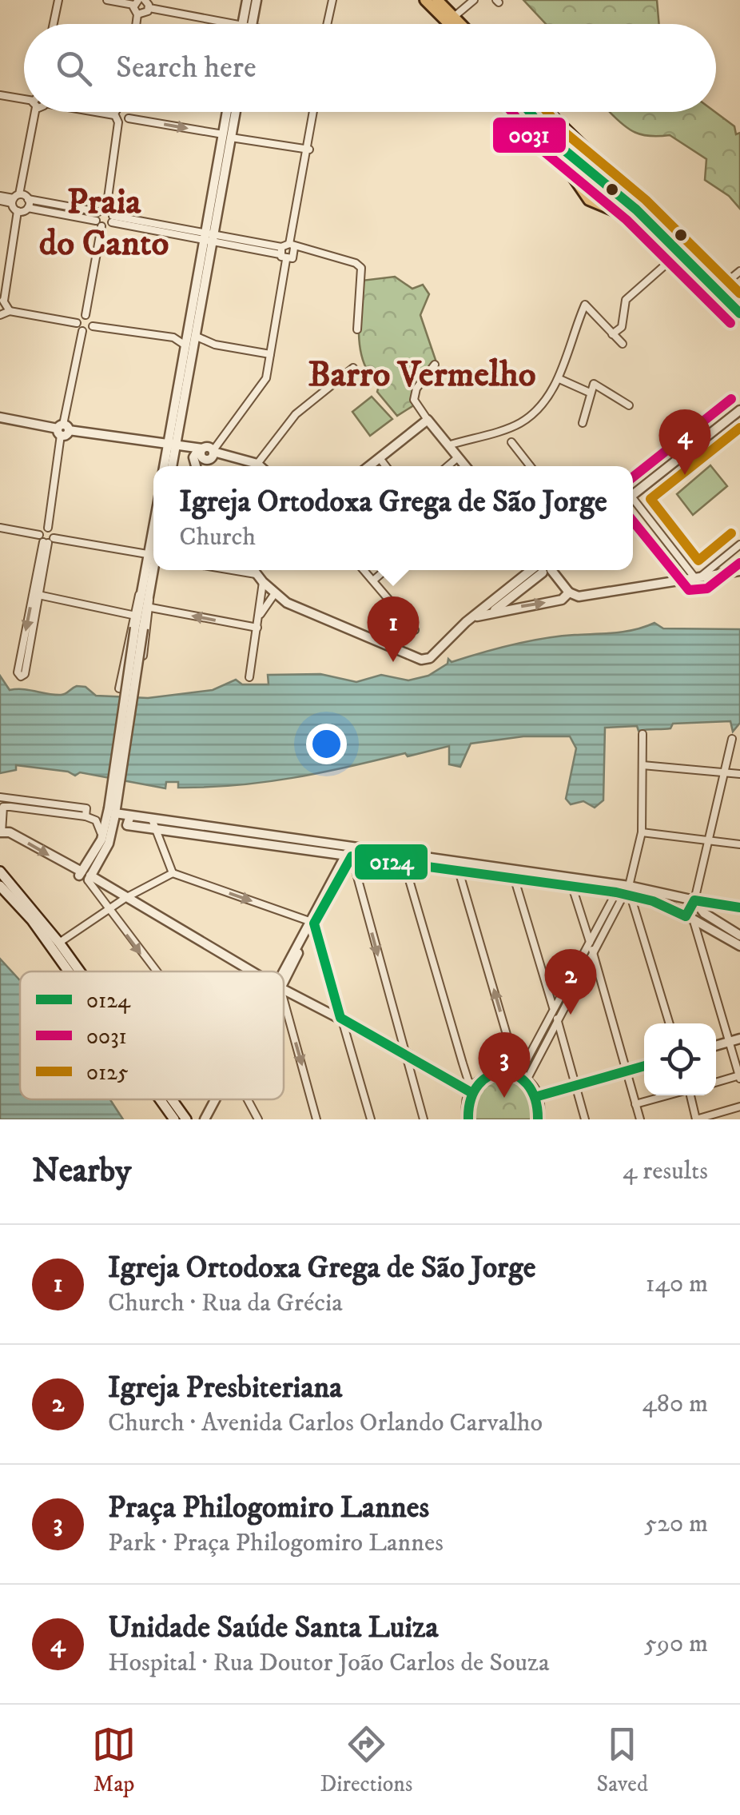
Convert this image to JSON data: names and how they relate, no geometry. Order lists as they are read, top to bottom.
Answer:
{
  "districts": ["Praia do Canto", "Barro Vermelho"],
  "lines": ["transit line 0124", "transit line 0031", "transit line 0125"],
  "legend": ["0124", "0031", "0125"],
  "page": {
    "search": "Search here",
    "pins": [
      "4",
      "1",
      "2",
      "3"
    ],
    "popup": ["Igreja Ortodoxa Grega de São Jorge", "Church"],
    "heading": ["Nearby", "4 results"],
    "list": [
      {
        "mark": "1",
        "name": "Igreja Ortodoxa Grega de São Jorge",
        "note": "Church · Rua da Grécia",
        "value": "140 m"
      },
      {
        "mark": "2",
        "name": "Igreja Presbiteriana",
        "note": "Church · Avenida Carlos Orlando Carvalho",
        "value": "480 m"
      },
      {
        "mark": "3",
        "name": "Praça Philogomiro Lannes",
        "note": "Park · Praça Philogomiro Lannes",
        "value": "520 m"
      },
      {
        "mark": "4",
        "name": "Unidade Saúde Santa Luiza",
        "note": "Hospital · Rua Doutor João Carlos de Souza",
        "value": "590 m"
      }
    ],
    "nav": ["Map", "Directions", "Saved"]
  }
}
